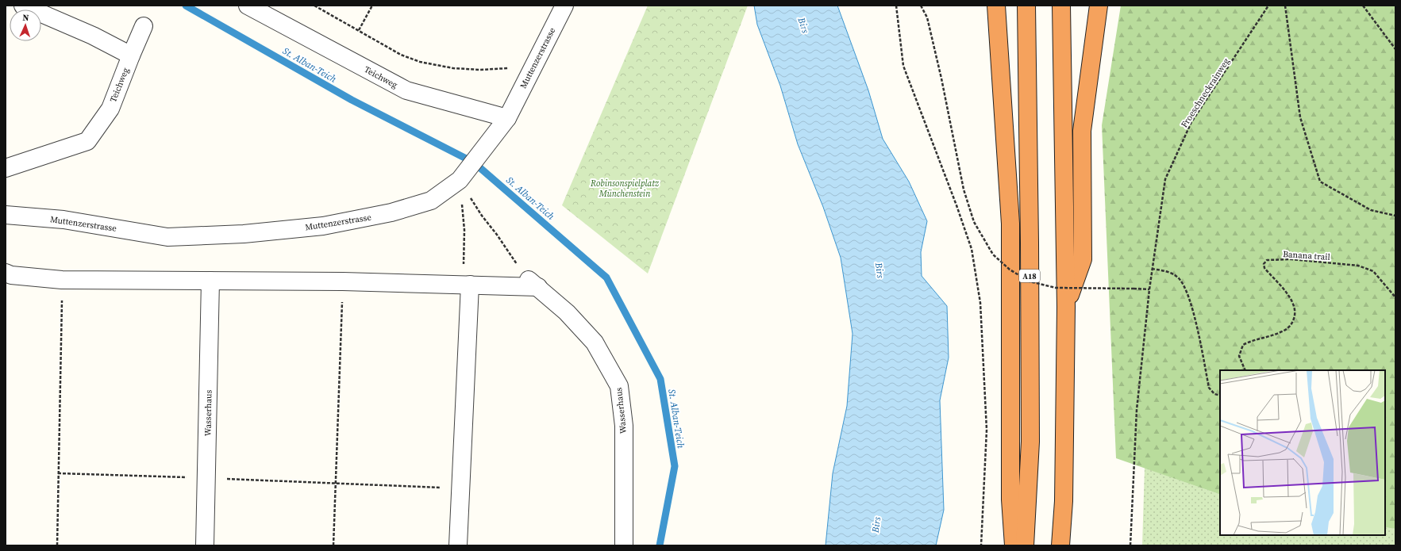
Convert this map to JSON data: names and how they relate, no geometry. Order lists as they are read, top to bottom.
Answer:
{
  "streets": {
    "highway": ["A18"],
    "street": ["Muttenzerstrasse", "Teichweg", "Wasserhaus"],
    "path": ["Froeschneckrainweg", "Banana trail"]
  },
  "crossings": [
    ["Muttenzerstrasse", "Teichweg"]
  ],
  "water": ["Birs", "St. Alban-Teich"],
  "parks": ["Robinsonspielplatz Münchenstein"],
  "north": "top"
}
